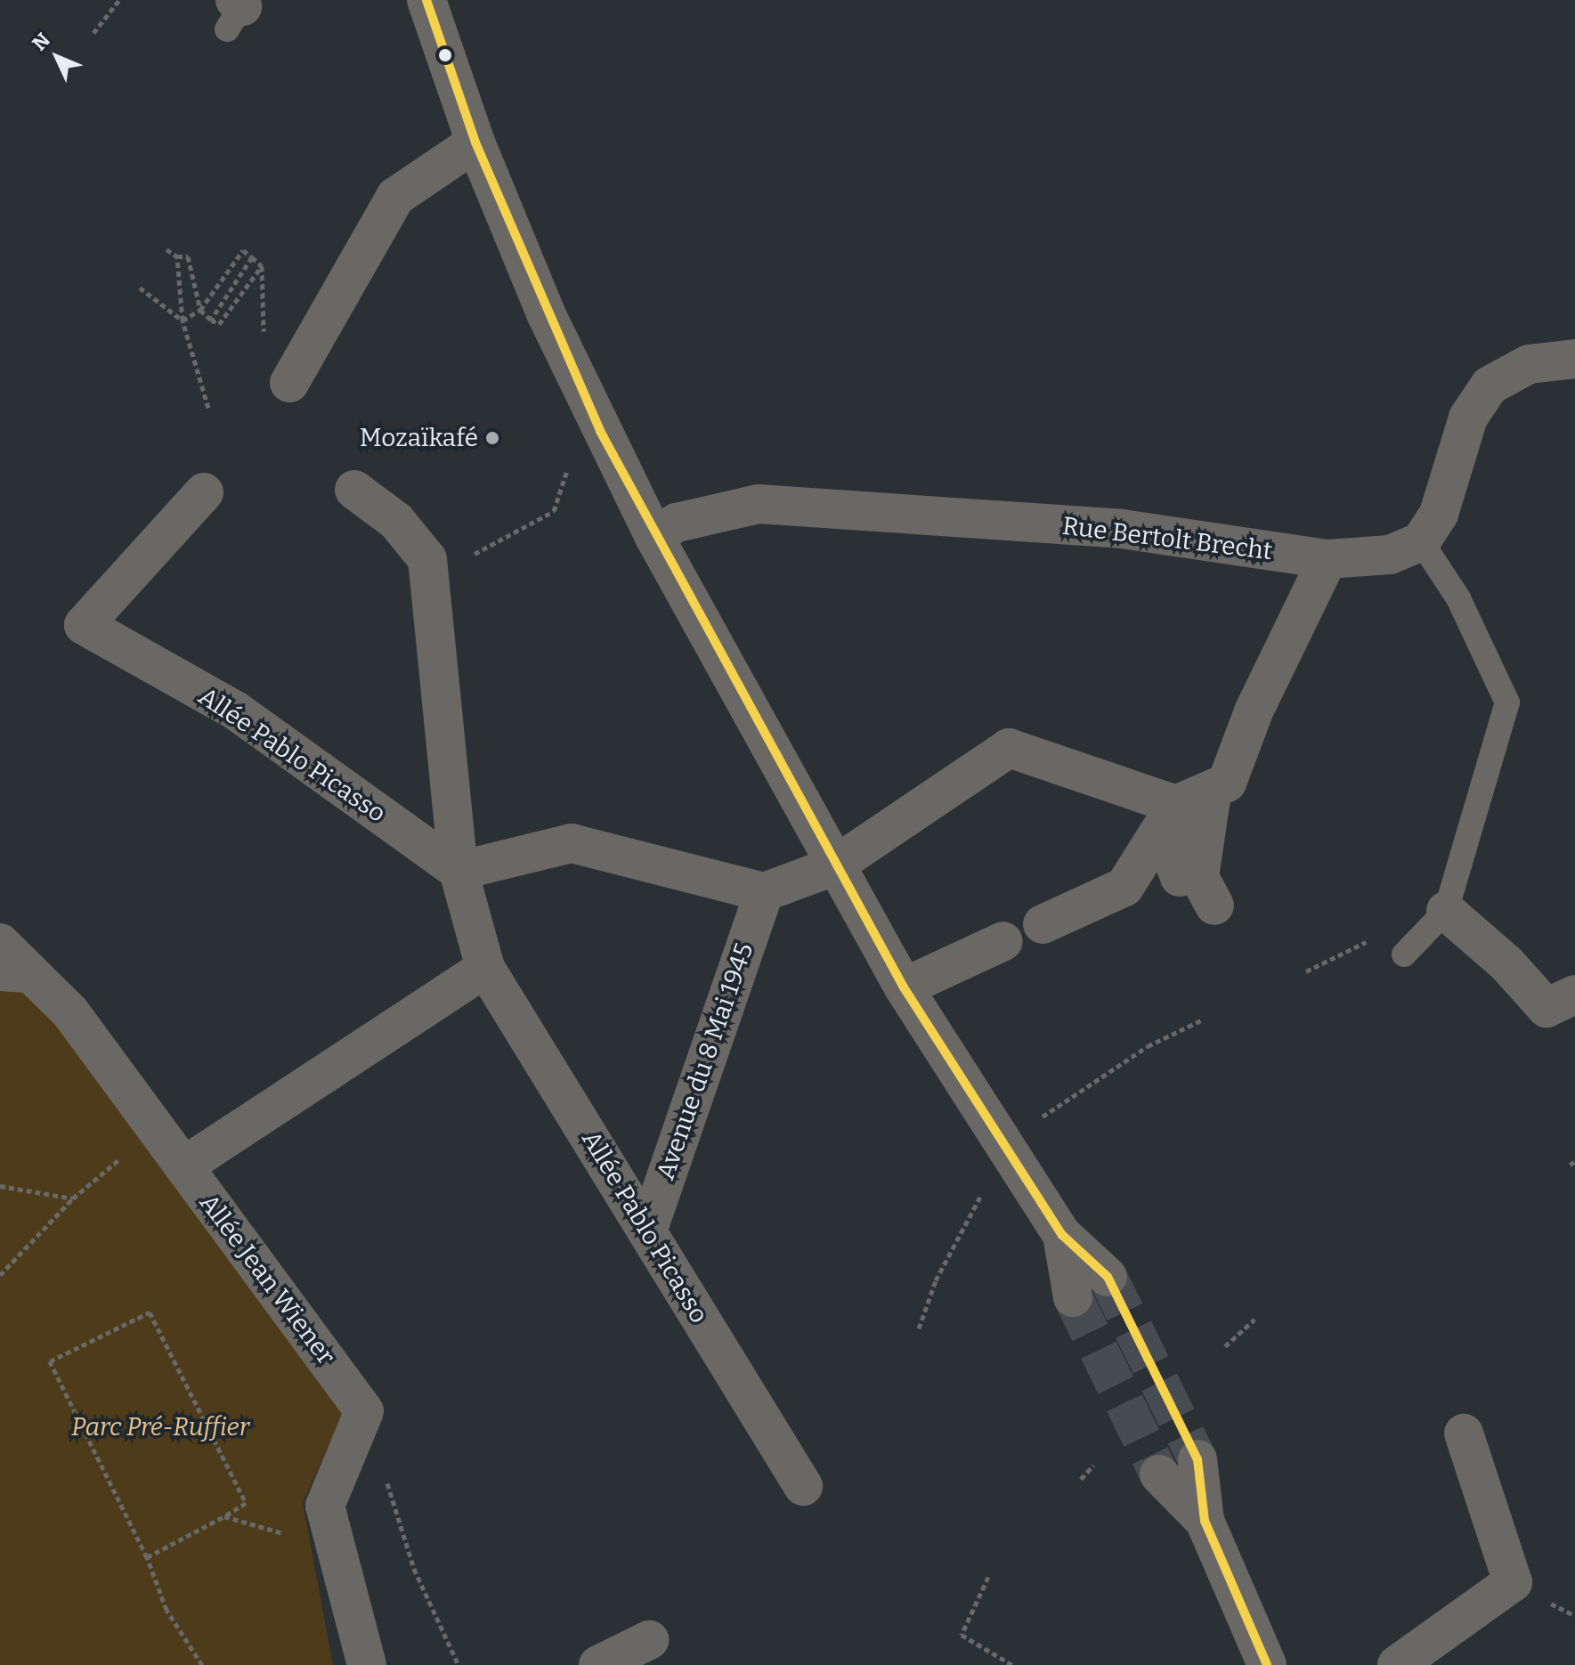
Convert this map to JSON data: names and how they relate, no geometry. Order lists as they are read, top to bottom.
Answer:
{
  "streets": {
    "street": [
      "Rue Bertolt Brecht",
      "Allée Pablo Picasso",
      "Avenue du 8 Mai 1945",
      "Allée Jean Wiener"
    ]
  },
  "crossings": [
    ["Allée Pablo Picasso", "Avenue du 8 Mai 1945"]
  ],
  "parks": ["Parc Pré-Ruffier"],
  "places": ["Mozaïkafé"],
  "north": "top left"
}
